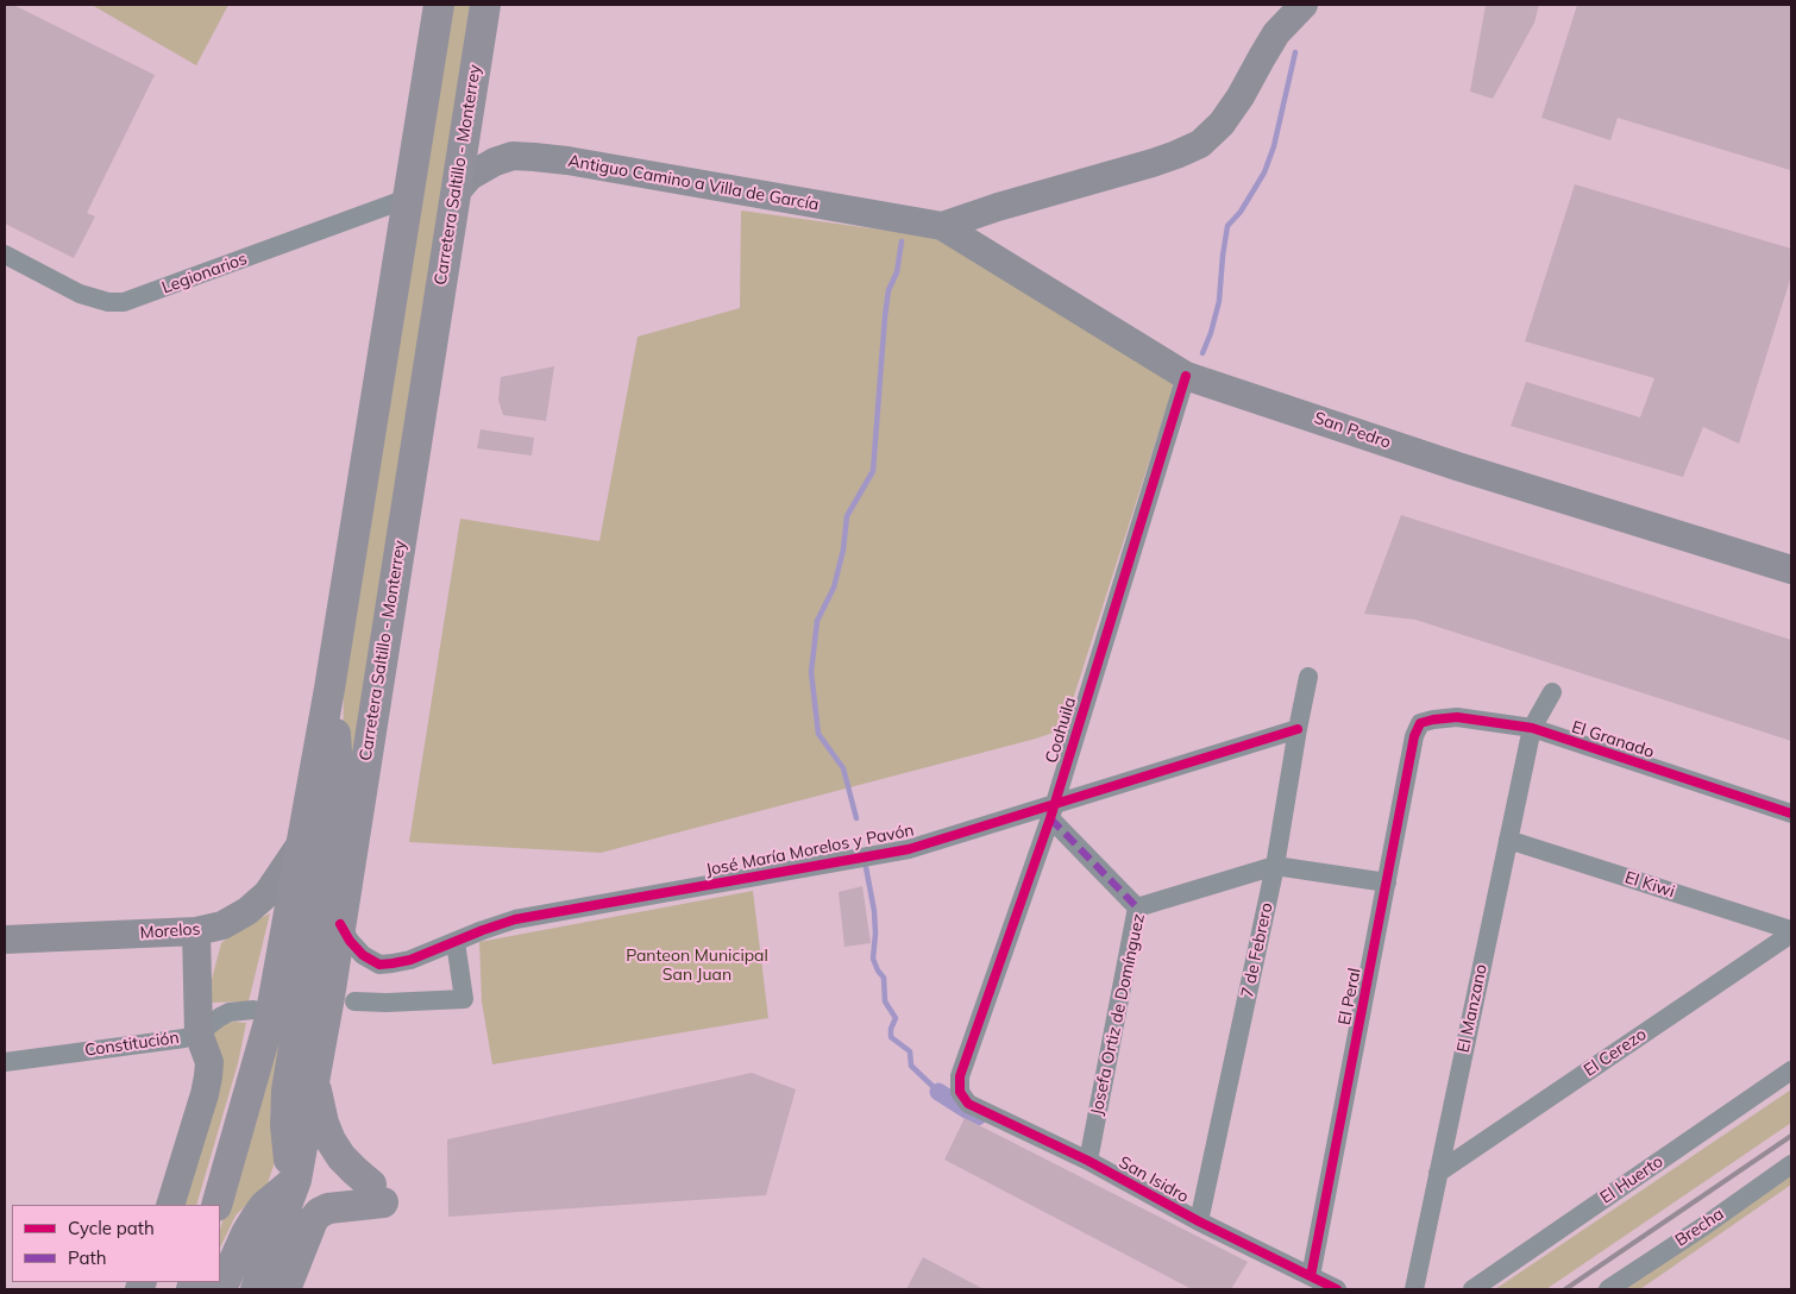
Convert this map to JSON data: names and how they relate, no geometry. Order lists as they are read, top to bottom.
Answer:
{
  "streets": {
    "main road": [
      "Carretera Saltillo - Monterrey",
      "Antiguo Camino a Villa de García",
      "San Pedro",
      "Morelos"
    ],
    "street": [
      "Legionarios",
      "Coahuila",
      "El Granado",
      "José María Morelos y Pavón",
      "El Kiwi",
      "7 de Febrero",
      "El Peral",
      "El Manzano",
      "Josefa Ortiz de Domínguez",
      "Constitución",
      "El Cerezo",
      "San Isidro",
      "El Huerto",
      "Brecha"
    ]
  },
  "crossings": [
    ["Carretera Saltillo - Monterrey", "Antiguo Camino a Villa de García"],
    ["Carretera Saltillo - Monterrey", "José María Morelos y Pavón"],
    ["Antiguo Camino a Villa de García", "San Pedro"],
    ["San Pedro", "Coahuila"],
    ["Coahuila", "José María Morelos y Pavón"],
    ["Coahuila", "San Isidro"],
    ["El Granado", "El Peral"],
    ["El Granado", "El Manzano"],
    ["José María Morelos y Pavón", "7 de Febrero"],
    ["El Kiwi", "El Manzano"],
    ["El Kiwi", "El Cerezo"],
    ["7 de Febrero", "Josefa Ortiz de Domínguez"],
    ["7 de Febrero", "San Isidro"],
    ["El Peral", "Josefa Ortiz de Domínguez"],
    ["El Peral", "San Isidro"],
    ["El Manzano", "El Cerezo"],
    ["Josefa Ortiz de Domínguez", "San Isidro"]
  ],
  "parks": ["Panteon Municipal San Juan"],
  "legend": ["Cycle path", "Path"]
}
